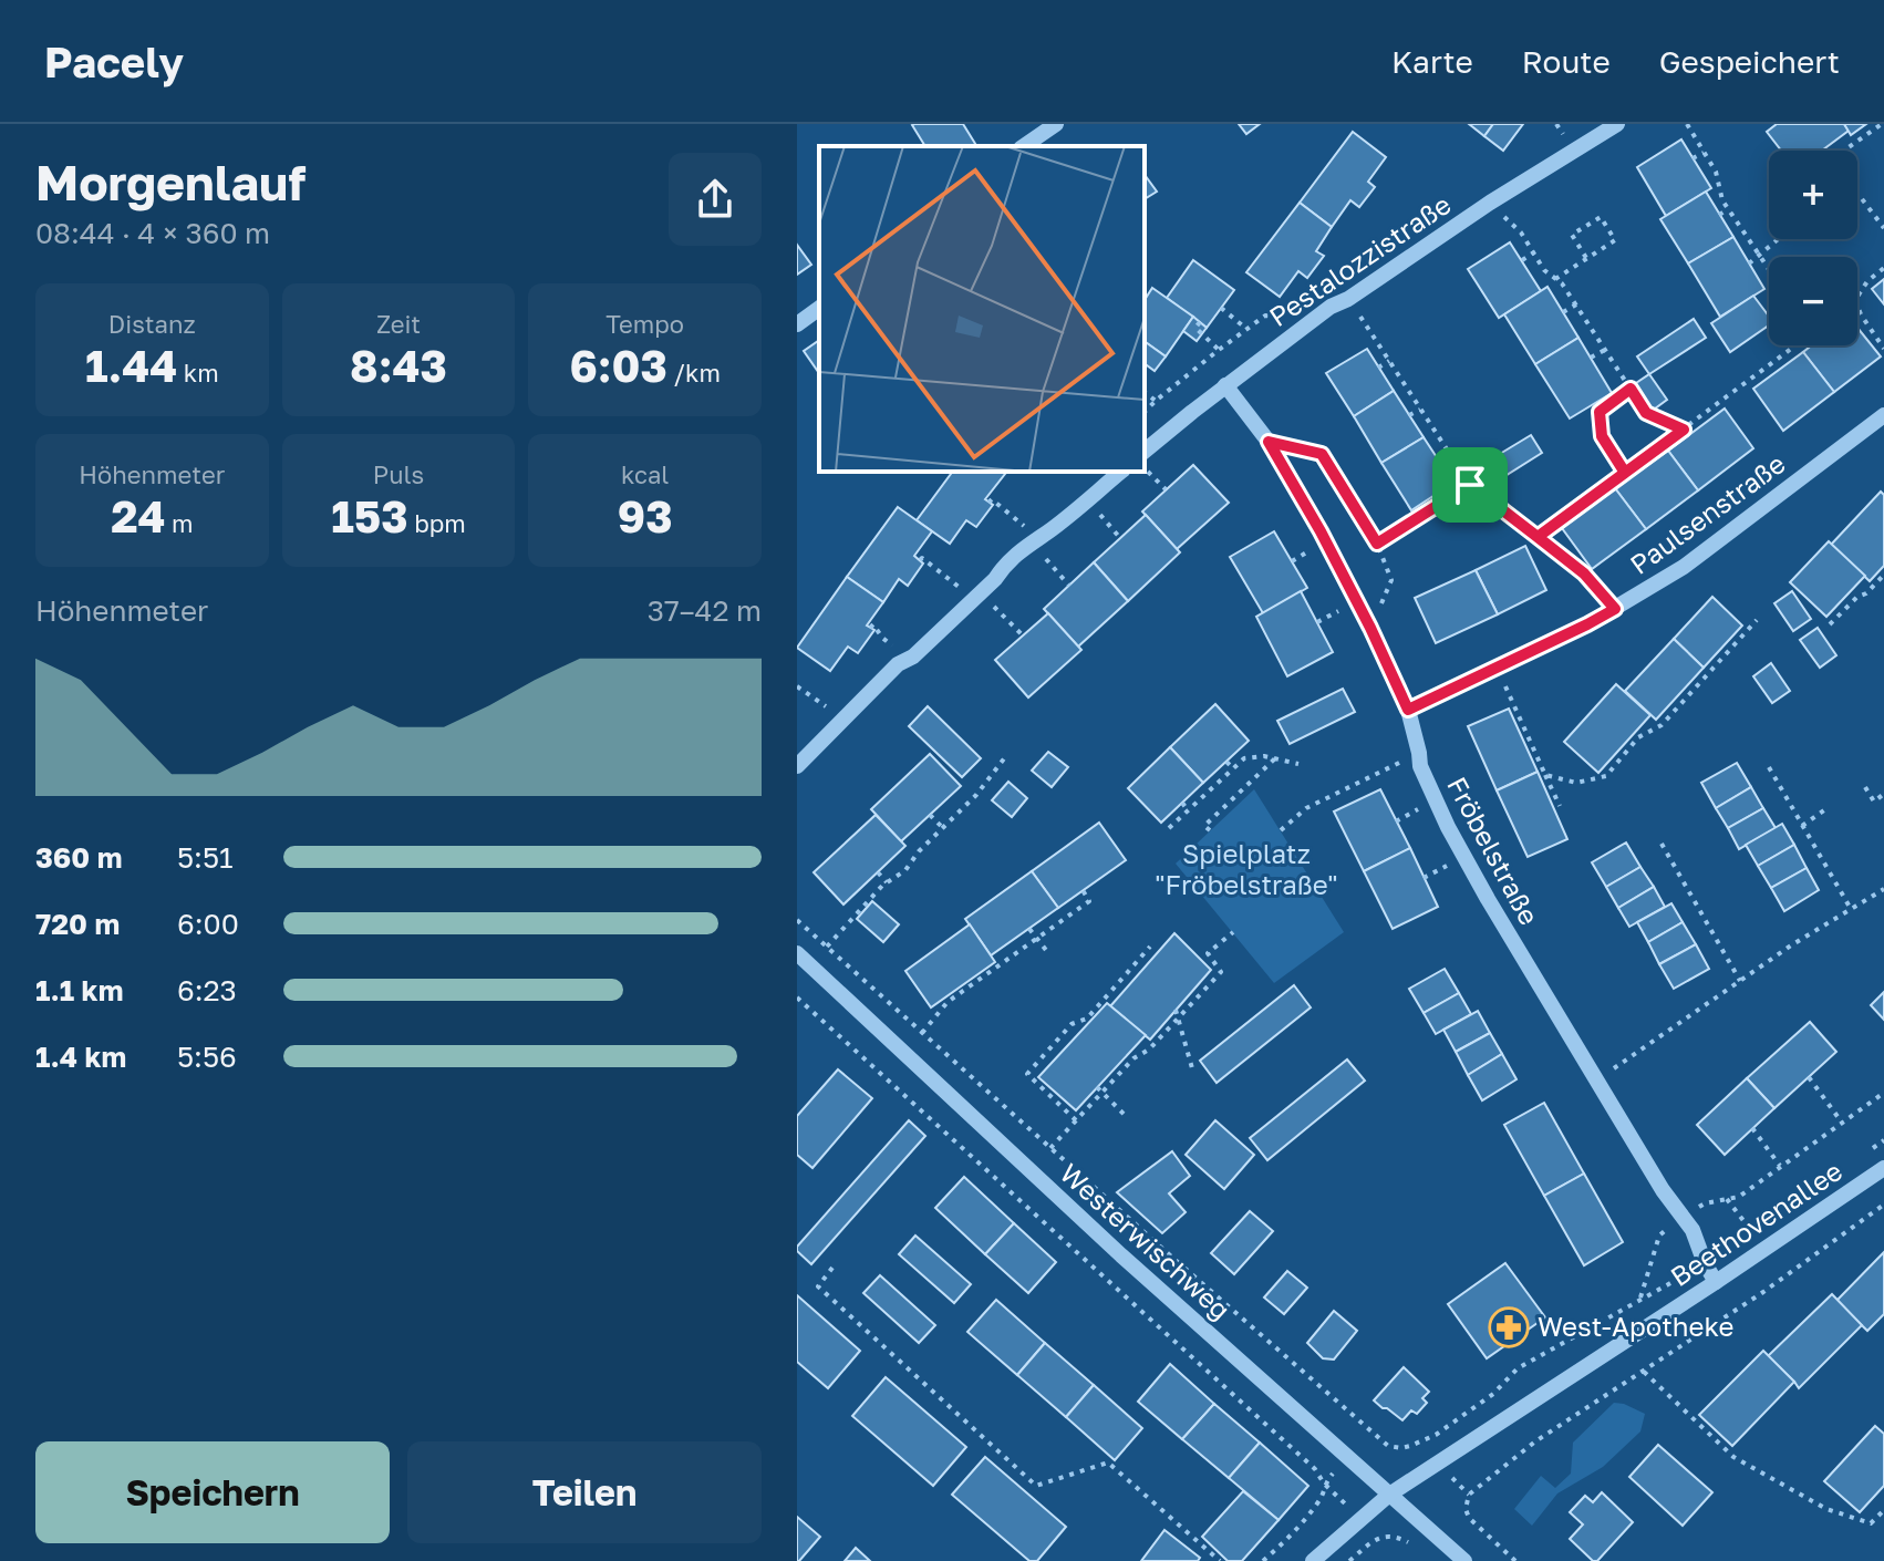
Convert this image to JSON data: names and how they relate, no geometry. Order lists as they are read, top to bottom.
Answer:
{
  "streets": {
    "street": [
      "Pestalozzistraße",
      "Paulsenstraße",
      "Fröbelstraße",
      "Beethovenallee",
      "Westerwischweg"
    ]
  },
  "crossings": [
    ["Pestalozzistraße", "Fröbelstraße"],
    ["Paulsenstraße", "Fröbelstraße"],
    ["Fröbelstraße", "Beethovenallee"],
    ["Beethovenallee", "Westerwischweg"]
  ],
  "parks": ["Spielplatz \"Fröbelstraße\""],
  "places": {
    "pharmacy": ["West-Apotheke"]
  },
  "page": {
    "header": "Pacely",
    "nav": ["Karte", "Route", "Gespeichert"],
    "heading": ["Morgenlauf", "08:44 · 4 × 360 m"],
    "map_buttons": ["+", "−"],
    "stats": [
      ["Distanz", "1.44 km"],
      ["Zeit", "8:43"],
      ["Tempo", "6:03 /km"],
      ["Höhenmeter", "24 m"],
      ["Puls", "153 bpm"],
      ["kcal", "93"]
    ],
    "chart": ["Höhenmeter", "37–42 m"],
    "list": [
      {
        "name": "360 m",
        "note": "5:51"
      },
      {
        "name": "720 m",
        "note": "6:00"
      },
      {
        "name": "1.1 km",
        "note": "6:23"
      },
      {
        "name": "1.4 km",
        "note": "5:56"
      }
    ],
    "buttons": ["Speichern", "Teilen"]
  }
}
